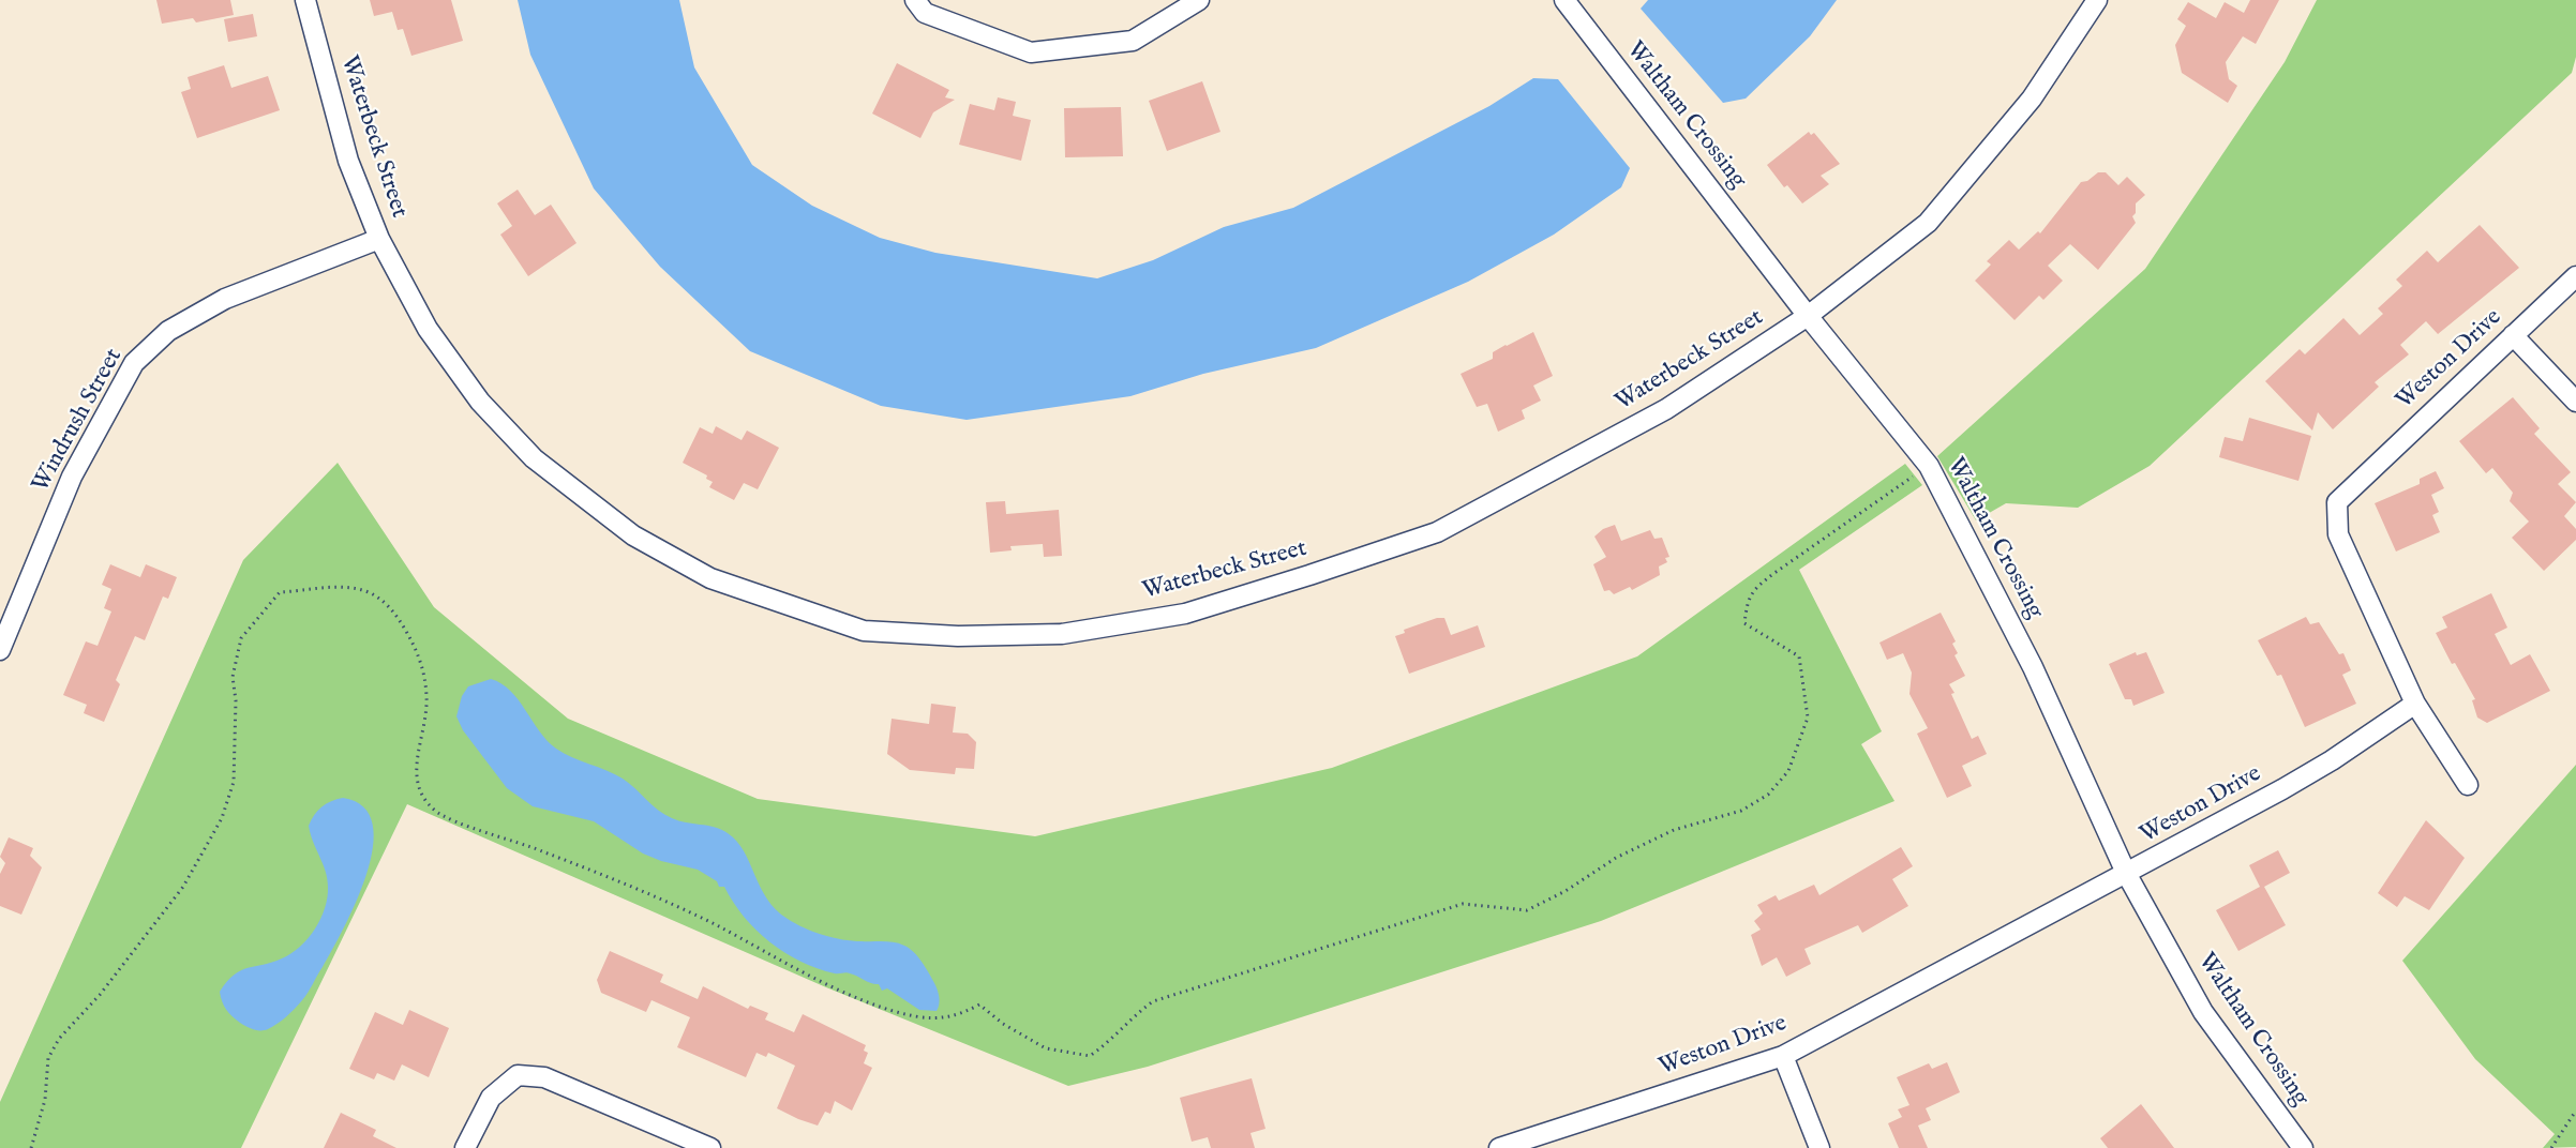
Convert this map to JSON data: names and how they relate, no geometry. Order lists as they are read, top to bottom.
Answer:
{
  "streets": {
    "street": [
      "Waltham Crossing",
      "Waterbeck Street",
      "Weston Drive",
      "Windrush Street"
    ]
  },
  "crossings": [
    ["Waltham Crossing", "Waterbeck Street"],
    ["Waltham Crossing", "Weston Drive"],
    ["Waterbeck Street", "Windrush Street"]
  ]
}
